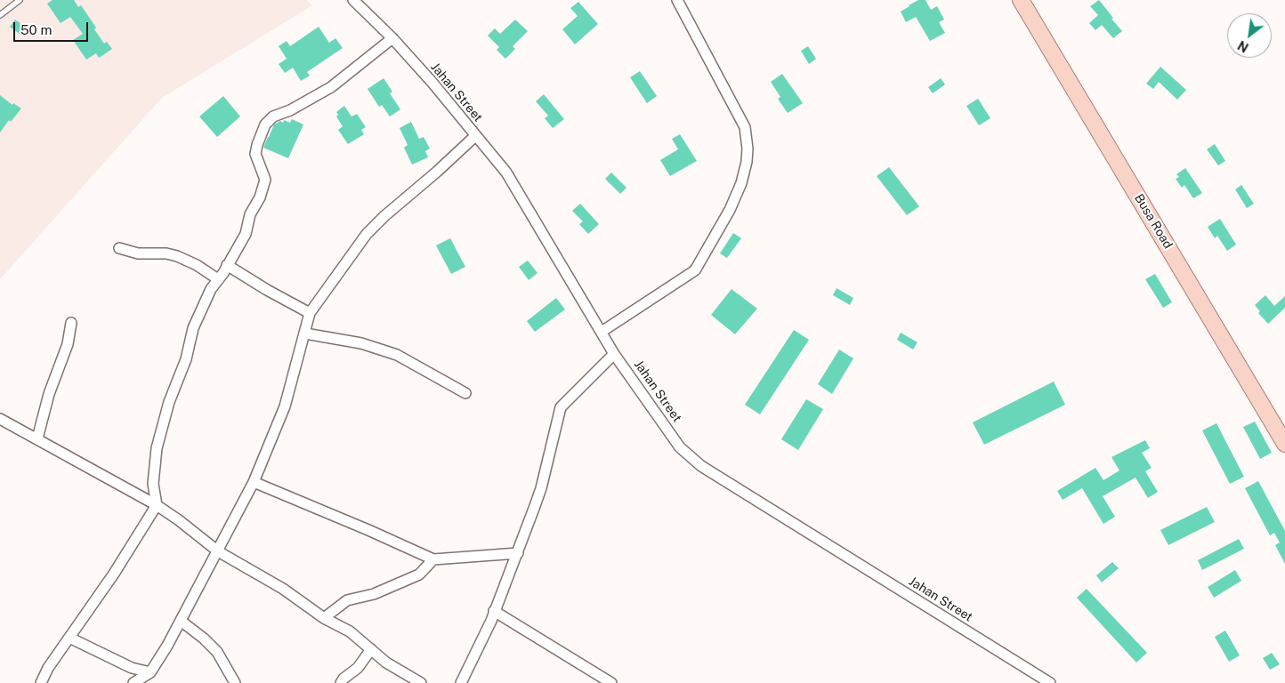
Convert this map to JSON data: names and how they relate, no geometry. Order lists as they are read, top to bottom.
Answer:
{
  "streets": {
    "main road": ["Busa Road"],
    "street": ["Jahan Street"]
  },
  "scale_bar": "50 m",
  "north": "bottom left"
}
